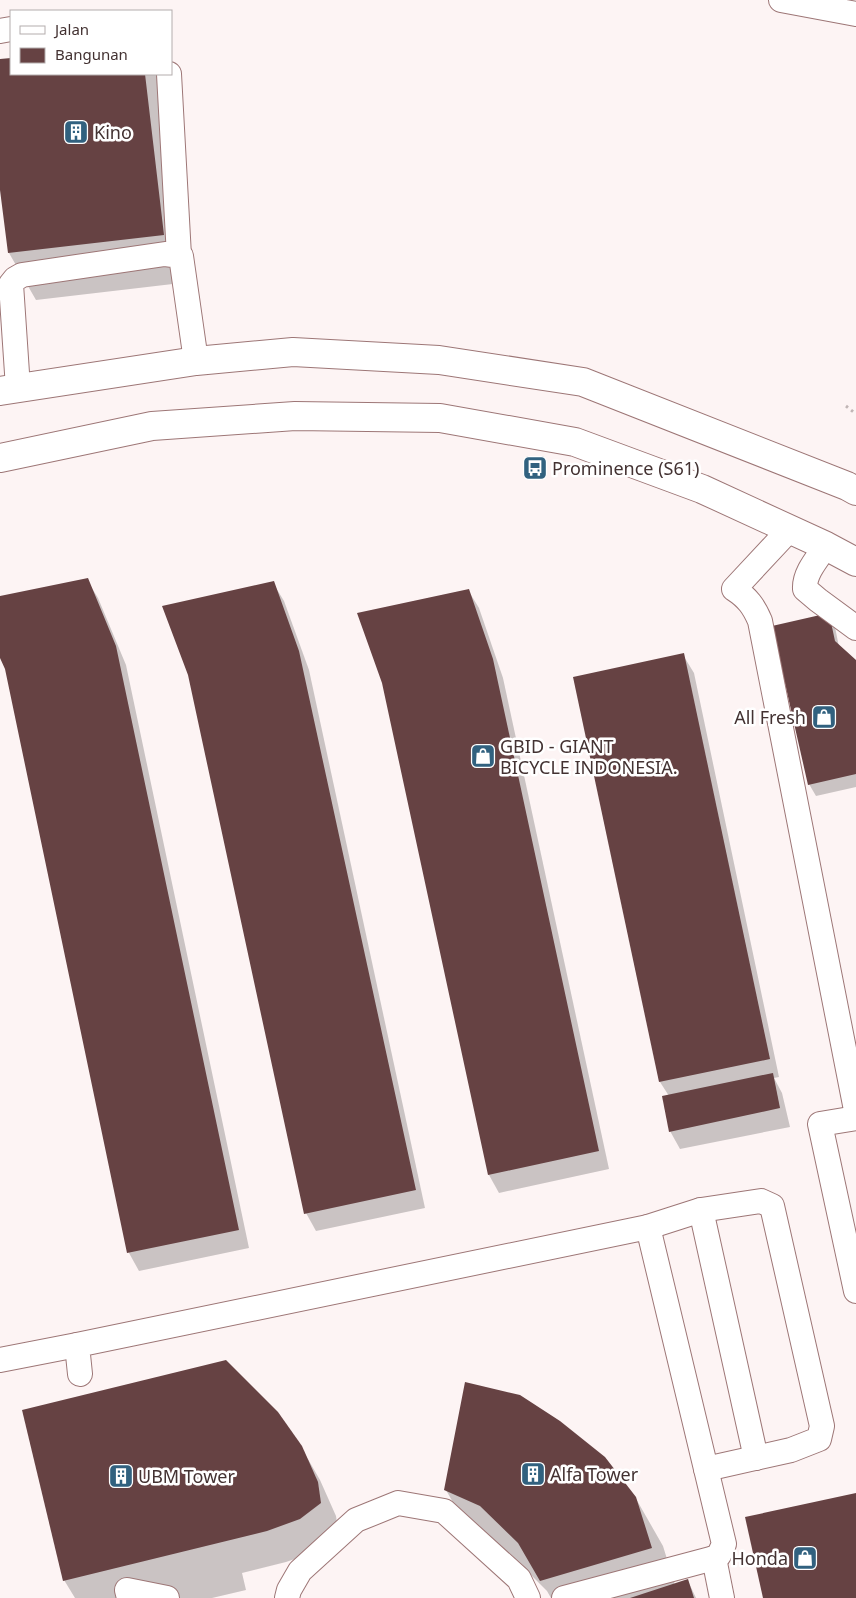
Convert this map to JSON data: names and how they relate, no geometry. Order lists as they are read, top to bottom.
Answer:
{
  "places": {
    "building": ["Kino", "Alfa Tower", "UBM Tower"],
    "bus stop": ["Prominence (S61)"],
    "shop": ["All Fresh", "GBID - GIANT BICYCLE INDONESIA.", "Honda"]
  },
  "legend": ["Jalan", "Bangunan"]
}
